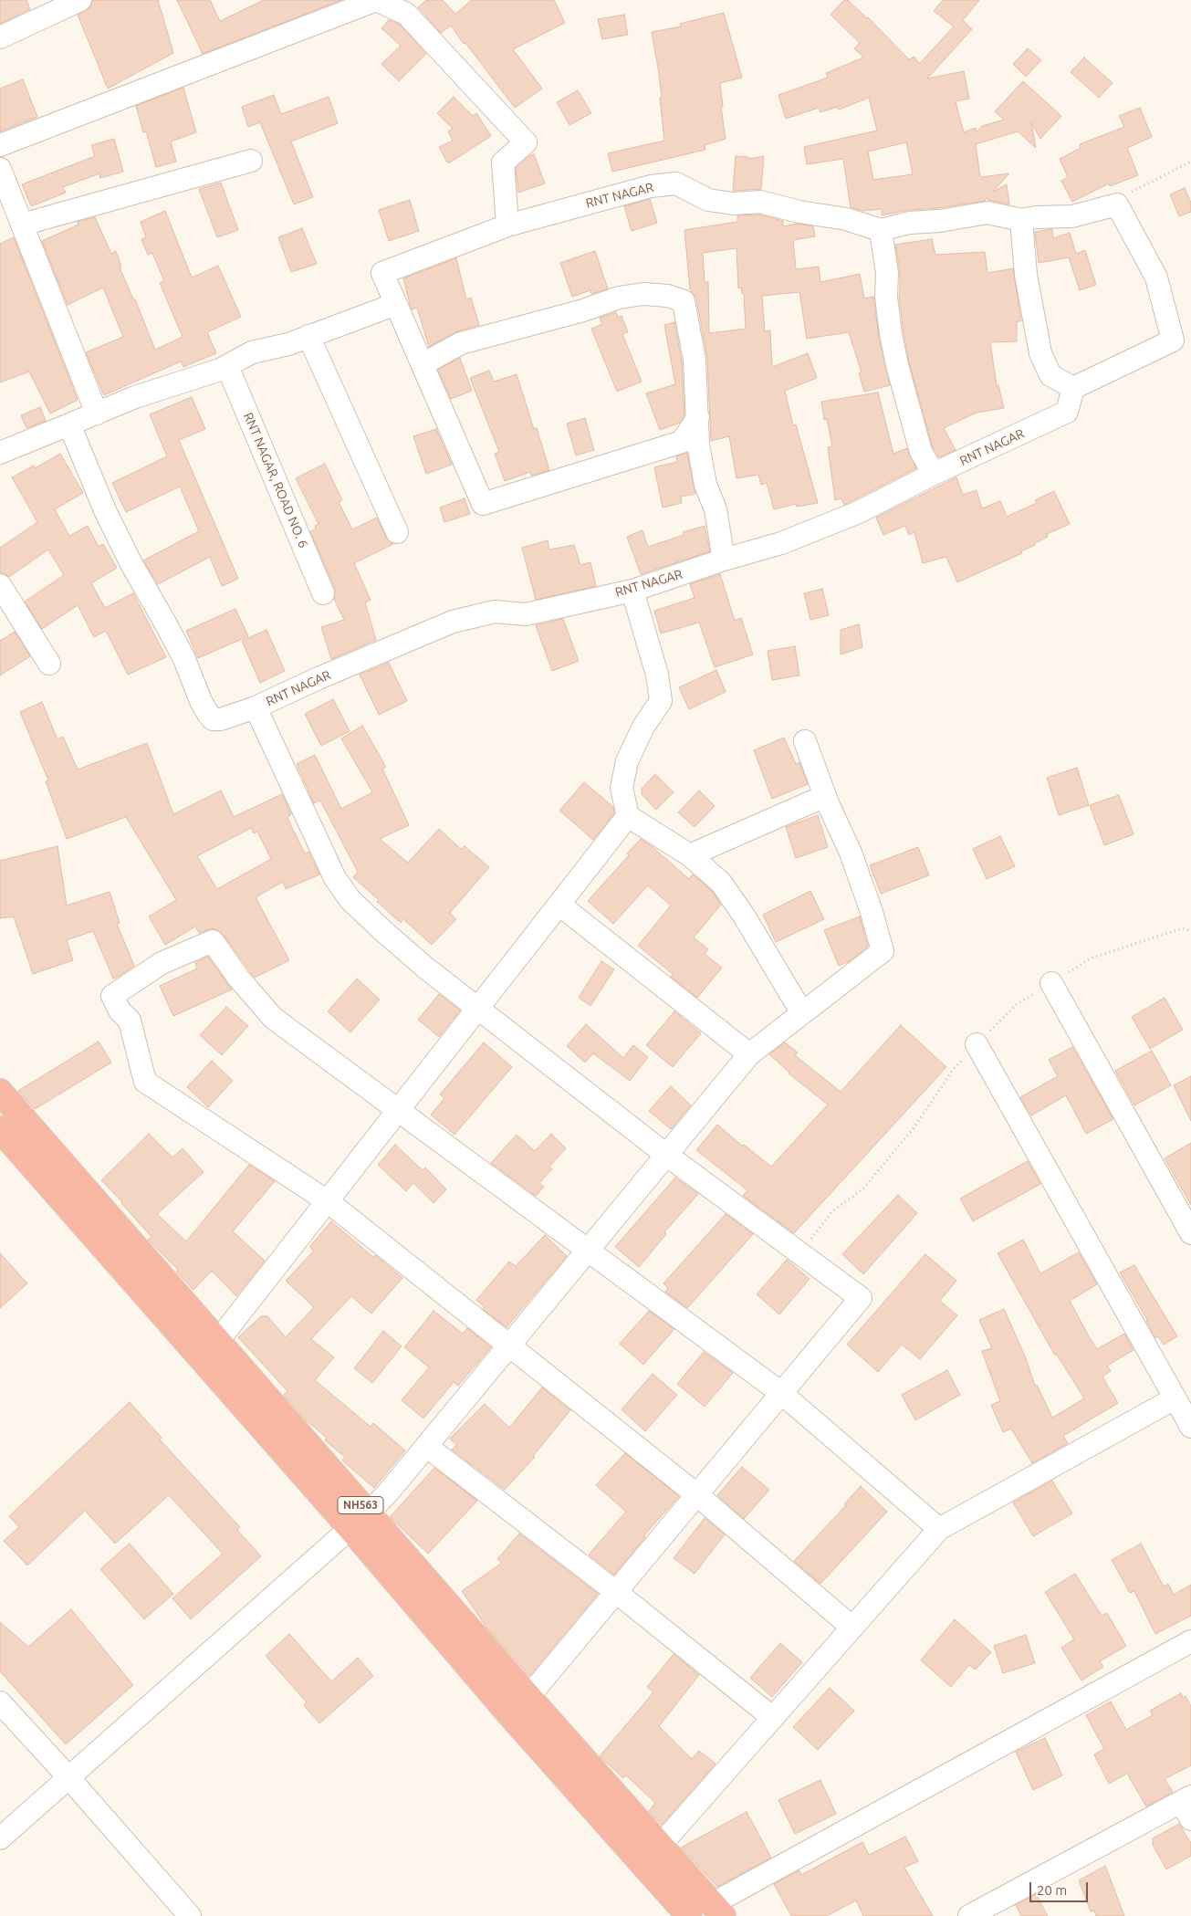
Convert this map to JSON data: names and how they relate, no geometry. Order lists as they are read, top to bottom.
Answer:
{
  "streets": {
    "highway": ["NH563"],
    "street": ["RNT NAGAR", "RNT NAGAR, ROAD NO. 6"]
  },
  "scale_bar": "20 m"
}
